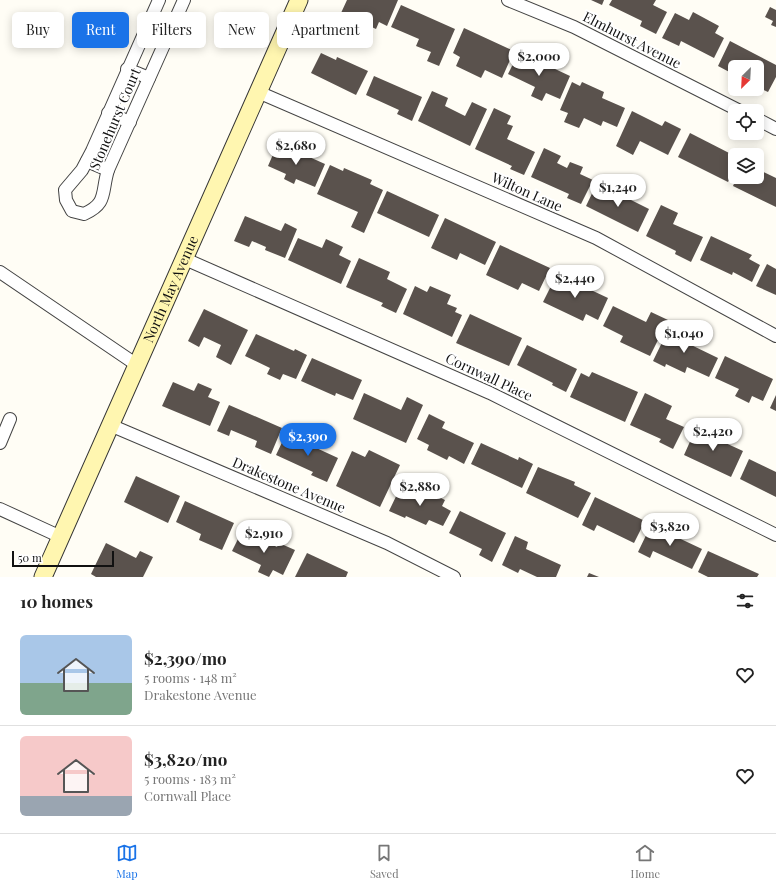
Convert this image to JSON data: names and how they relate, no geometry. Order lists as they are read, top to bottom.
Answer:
{
  "streets": {
    "main road": ["North May Avenue"],
    "street": [
      "Elmhurst Avenue",
      "Stonehurst Court",
      "Wilton Lane",
      "Cornwall Place",
      "Drakestone Avenue"
    ]
  },
  "crossings": [
    ["Wilton Lane", "North May Avenue"],
    ["North May Avenue", "Cornwall Place"],
    ["North May Avenue", "Drakestone Avenue"]
  ],
  "scale_bar": "50 m",
  "north": "bottom left",
  "page": {
    "chip": [
      "Buy",
      "Rent",
      "Filters",
      "New",
      "Apartment"
    ],
    "price": [
      "$2,000",
      "$2,680",
      "$1,240",
      "$2,440",
      "$1,040",
      "$2,420",
      "$2,390",
      "$2,880",
      "$3,820",
      "$2,910"
    ],
    "scale": "50 m",
    "heading": "10 homes",
    "list": [
      {
        "name": "$2,390/mo",
        "note": "5 rooms · 148 m² · Drakestone Avenue"
      },
      {
        "name": "$3,820/mo",
        "note": "5 rooms · 183 m² · Cornwall Place"
      }
    ],
    "tabs": ["Map", "Saved", "Home"]
  }
}
